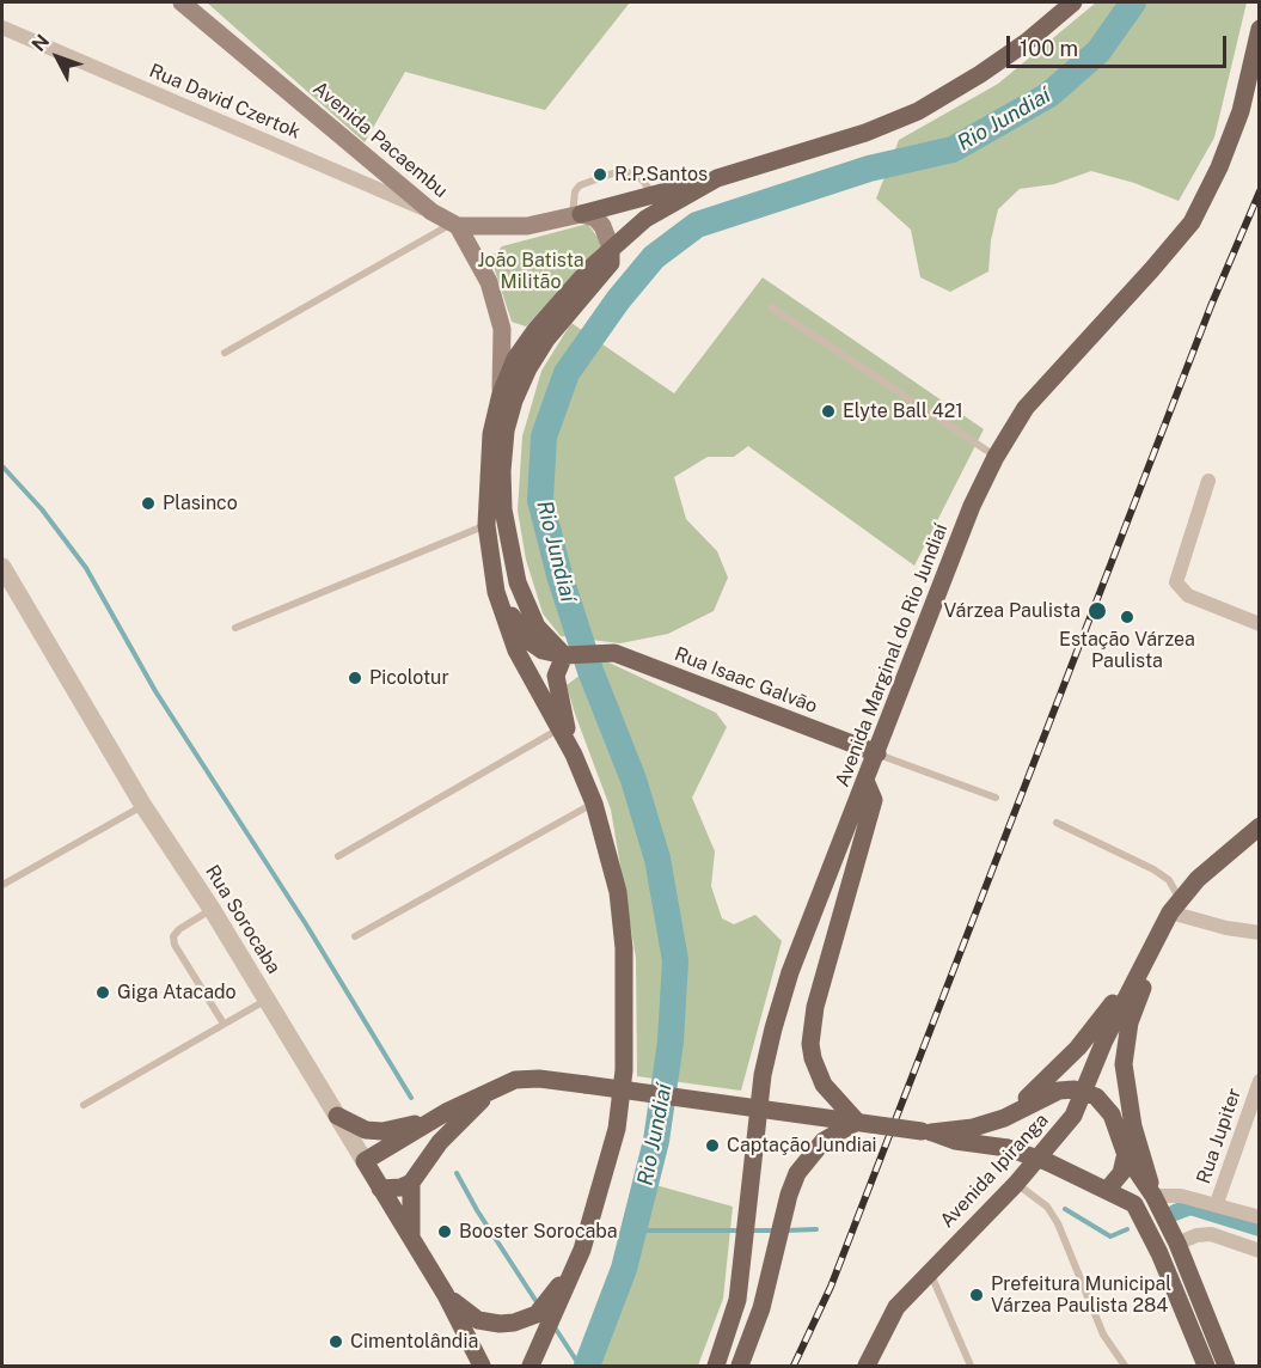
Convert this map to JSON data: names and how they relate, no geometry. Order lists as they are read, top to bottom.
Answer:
{
  "streets": {
    "main road": [
      "Avenida Pacaembu",
      "Avenida Marginal do Rio Jundiaí",
      "Rua Isaac Galvão",
      "Rua Sorocaba",
      "Avenida Ipiranga"
    ],
    "street": ["Rua David Czertok", "Rua Jupiter"]
  },
  "crossings": [
    ["Rua David Czertok", "Avenida Pacaembu"],
    ["Avenida Marginal do Rio Jundiaí", "Rua Isaac Galvão"]
  ],
  "water": ["Rio Jundiaí"],
  "parks": ["João Batista Militão"],
  "places": [
    "R.P.Santos",
    "Elyte Ball 421",
    "Plasinco",
    "Várzea Paulista",
    "Estação Várzea Paulista",
    "Picolotur",
    "Giga Atacado",
    "Captação Jundiai",
    "Booster Sorocaba",
    "Prefeitura Municipal Várzea Paulista 284",
    "Cimentolândia"
  ],
  "scale_bar": "100 m",
  "north": "top left"
}
